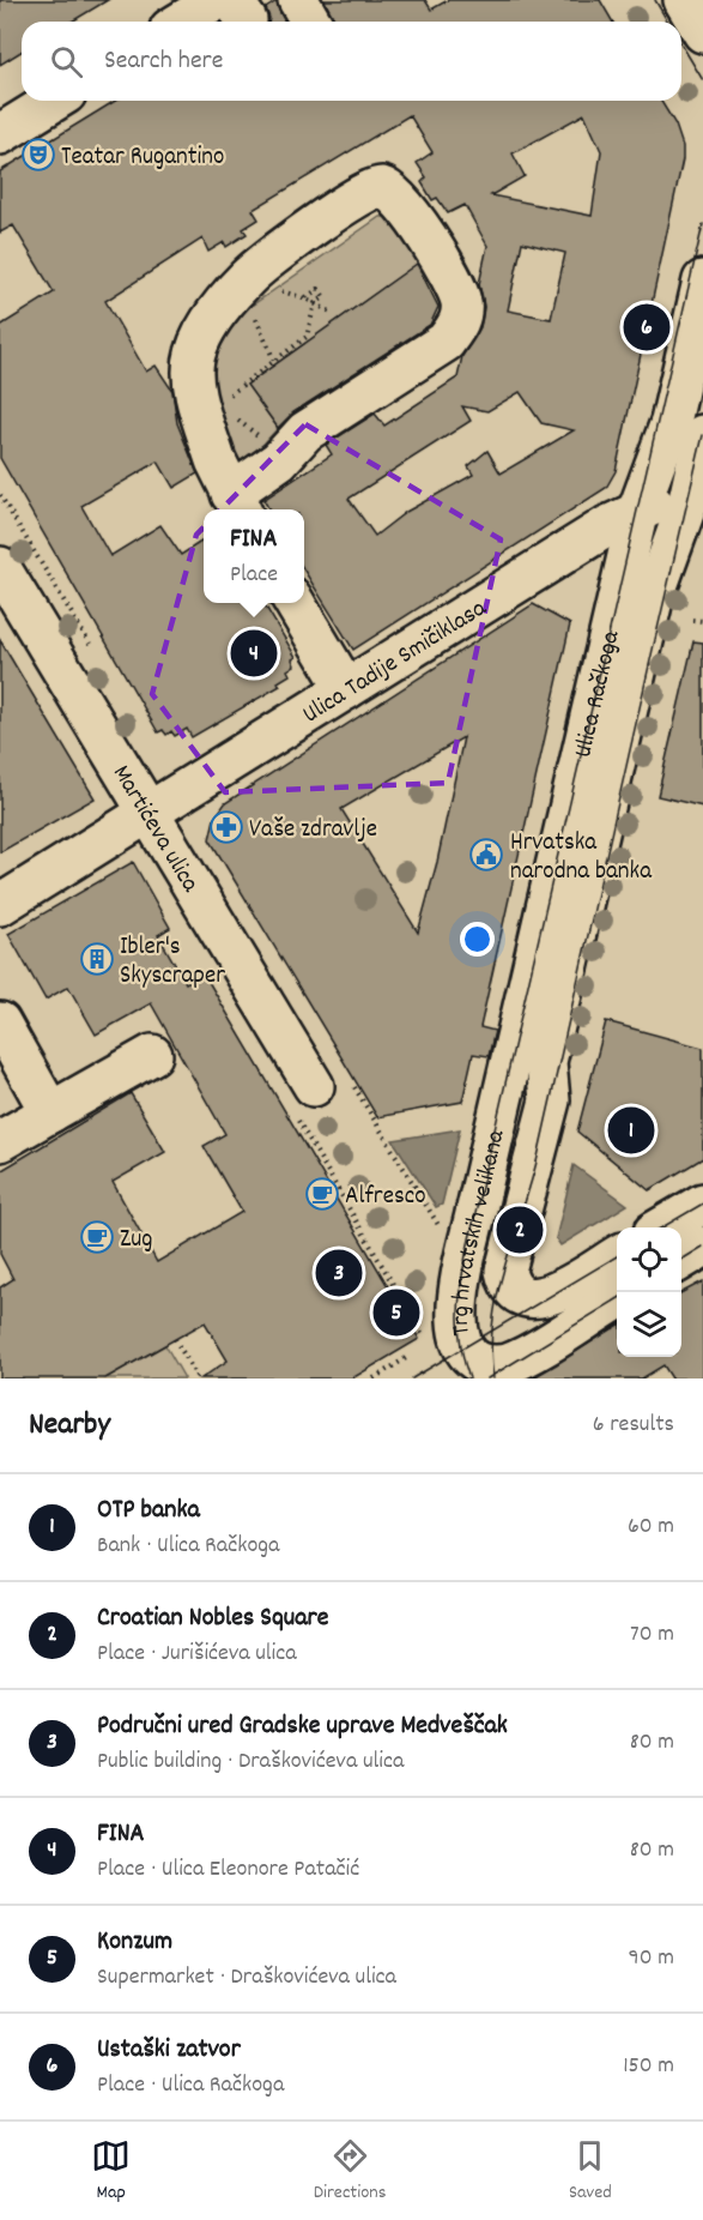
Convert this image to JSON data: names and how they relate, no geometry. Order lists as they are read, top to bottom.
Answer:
{
  "streets": {
    "street": [
      "Ulica Tadije Smičiklasa",
      "Ulica Račkoga",
      "Martićeva ulica",
      "Trg hrvatskih velikana"
    ]
  },
  "crossings": [
    ["Ulica Tadije Smičiklasa", "Ulica Račkoga"],
    ["Ulica Tadije Smičiklasa", "Martićeva ulica"],
    ["Ulica Račkoga", "Trg hrvatskih velikana"]
  ],
  "places": {
    "theatre": ["Teatar Rugantino"],
    "pharmacy": ["Vaše zdravlje"],
    "public building": ["Hrvatska narodna banka"],
    "building": ["Ibler's Skyscraper"],
    "cafe": ["Alfresco", "Zug"]
  },
  "page": {
    "search": "Search here",
    "pins": [
      "6",
      "4",
      "1",
      "2",
      "3",
      "5"
    ],
    "popup": ["FINA", "Place"],
    "heading": ["Nearby", "6 results"],
    "list": [
      {
        "mark": "1",
        "name": "OTP banka",
        "note": "Bank · Ulica Račkoga",
        "value": "60 m"
      },
      {
        "mark": "2",
        "name": "Croatian Nobles Square",
        "note": "Place · Jurišićeva ulica",
        "value": "70 m"
      },
      {
        "mark": "3",
        "name": "Područni ured Gradske uprave Medveščak",
        "note": "Public building · Draškovićeva ulica",
        "value": "80 m"
      },
      {
        "mark": "4",
        "name": "FINA",
        "note": "Place · Ulica Eleonore Patačić",
        "value": "80 m"
      },
      {
        "mark": "5",
        "name": "Konzum",
        "note": "Supermarket · Draškovićeva ulica",
        "value": "90 m"
      },
      {
        "mark": "6",
        "name": "Ustaški zatvor",
        "note": "Place · Ulica Račkoga",
        "value": "150 m"
      }
    ],
    "nav": ["Map", "Directions", "Saved"]
  }
}
